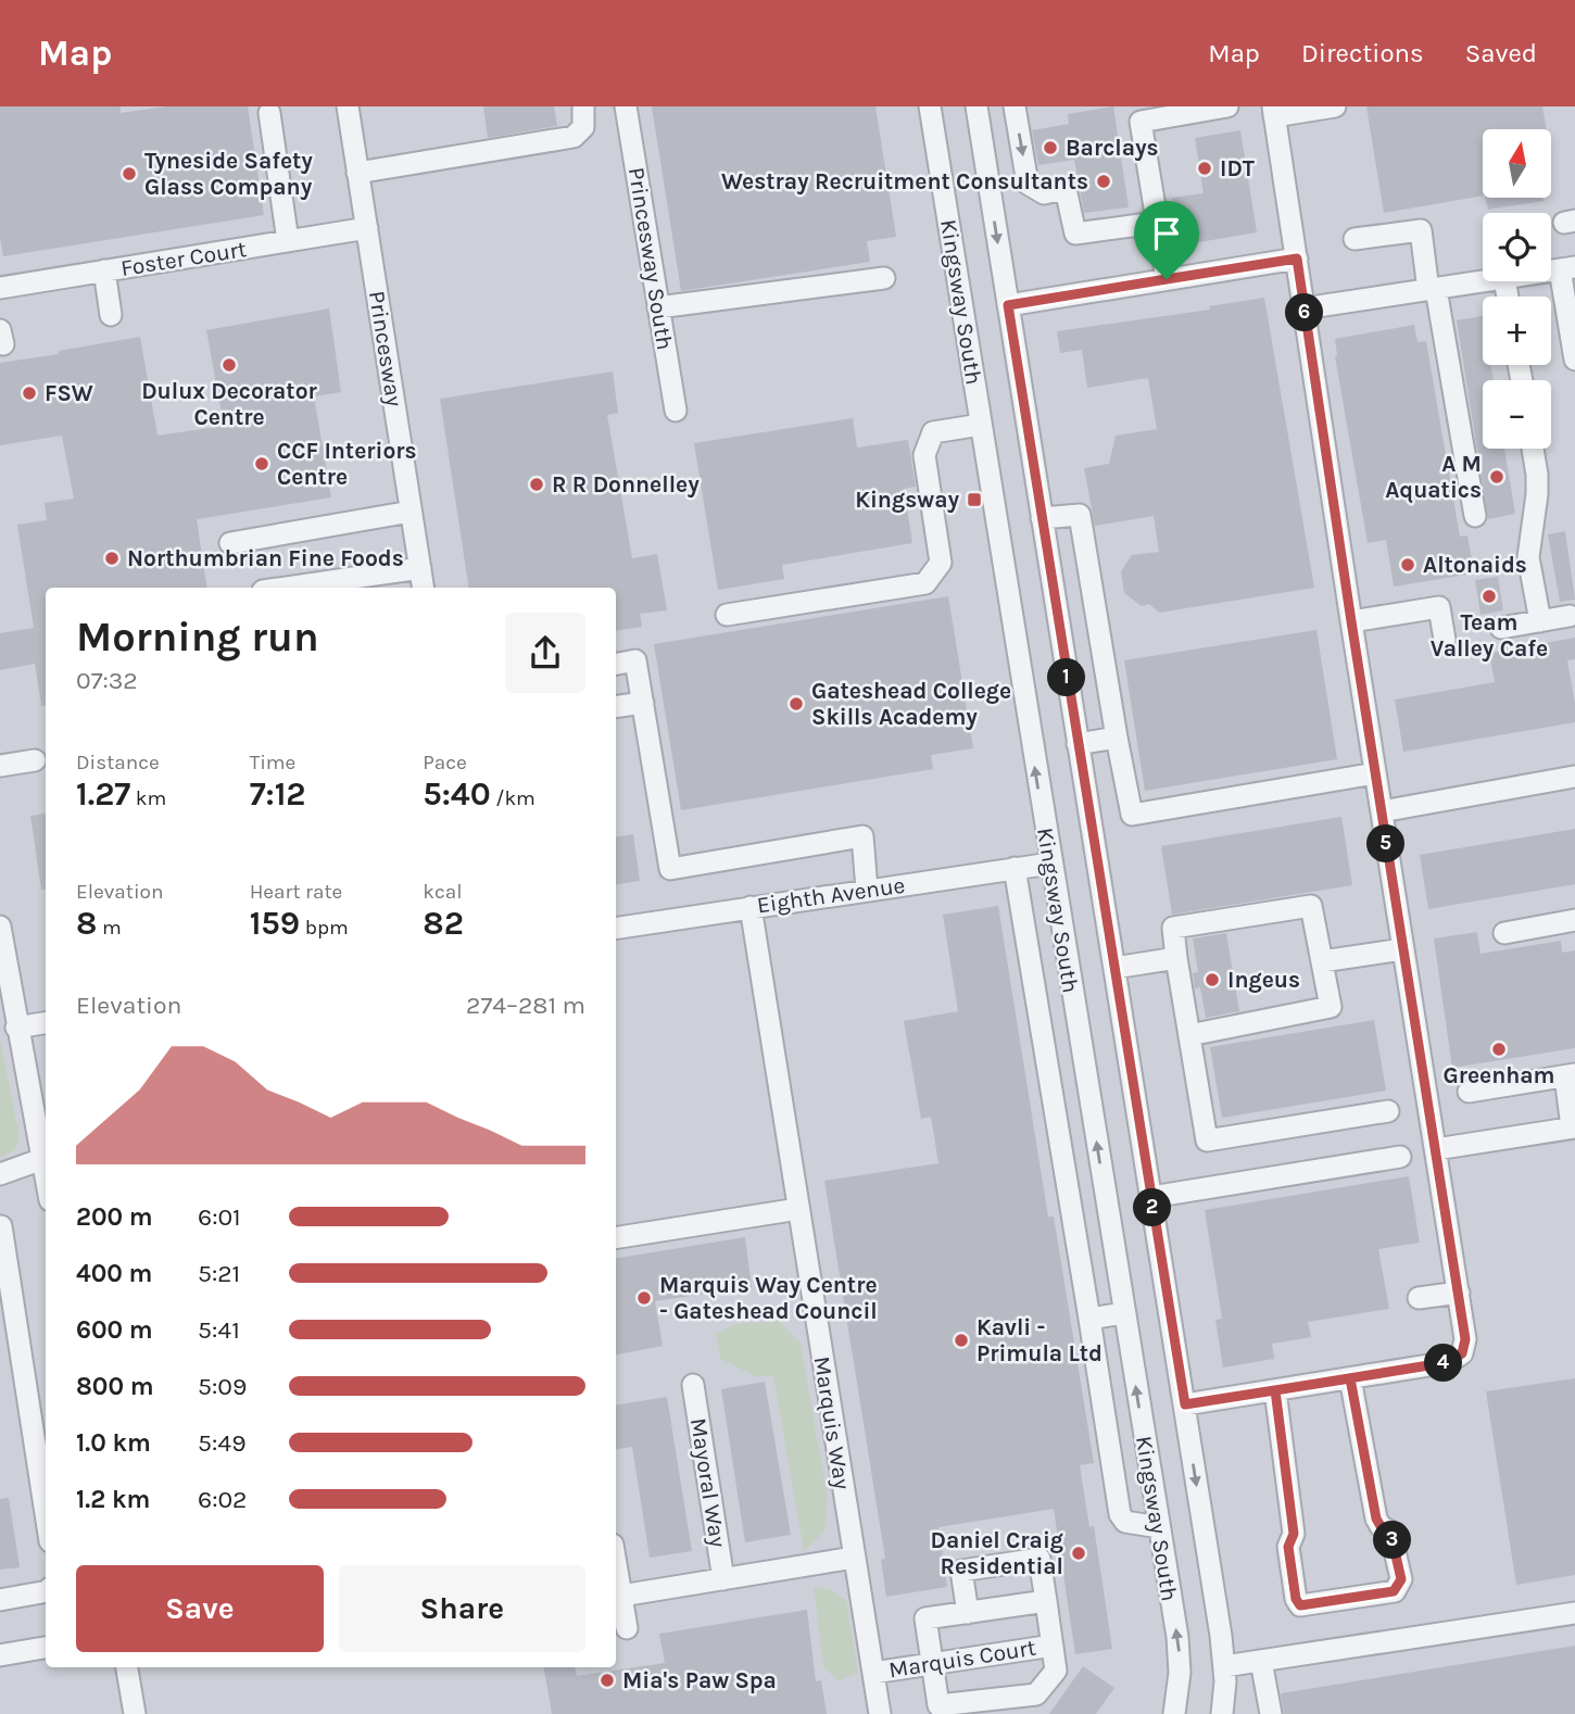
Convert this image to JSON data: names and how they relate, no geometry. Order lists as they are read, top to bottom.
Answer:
{
  "streets": {
    "street": [
      "Foster Court",
      "Princesway South",
      "Kingsway South",
      "Princesway",
      "Eighth Avenue",
      "Marquis Way",
      "Mayoral Way",
      "Marquis Court"
    ]
  },
  "crossings": [
    ["Foster Court", "Princesway"],
    ["Kingsway South", "Eighth Avenue"],
    ["Eighth Avenue", "Marquis Way"],
    ["Marquis Way", "Mayoral Way"],
    ["Marquis Way", "Marquis Court"]
  ],
  "places": {
    "other": [
      "Barclays",
      "IDT",
      "Tyneside Safety Glass Company",
      "Westray Recruitment Consultants",
      "Dulux Decorator Centre",
      "FSW",
      "CCF Interiors Centre",
      "A M Aquatics",
      "R R Donnelley",
      "Northumbrian Fine Foods",
      "Altonaids",
      "Team Valley Cafe",
      "Gateshead College Skills Academy",
      "Ingeus",
      "Greenham",
      "Marquis Way Centre - Gateshead Council",
      "Kavli - Primula Ltd",
      "Daniel Craig Residential",
      "Mia's Paw Spa"
    ],
    "transit": ["Kingsway"]
  },
  "north": "top",
  "page": {
    "header": "Map",
    "nav": ["Map", "Directions", "Saved"],
    "map_buttons": ["+", "−"],
    "pins": [
      "6",
      "1",
      "5",
      "2",
      "4",
      "3"
    ],
    "heading": ["Morning run", "07:32"],
    "stats": [
      ["Distance", "1.27 km"],
      ["Time", "7:12"],
      ["Pace", "5:40 /km"],
      ["Elevation", "8 m"],
      ["Heart rate", "159 bpm"],
      ["kcal", "82"]
    ],
    "chart": ["Elevation", "274–281 m"],
    "list": [
      {
        "name": "200 m",
        "note": "6:01"
      },
      {
        "name": "400 m",
        "note": "5:21"
      },
      {
        "name": "600 m",
        "note": "5:41"
      },
      {
        "name": "800 m",
        "note": "5:09"
      },
      {
        "name": "1.0 km",
        "note": "5:49"
      },
      {
        "name": "1.2 km",
        "note": "6:02"
      }
    ],
    "buttons": ["Save", "Share"]
  }
}
